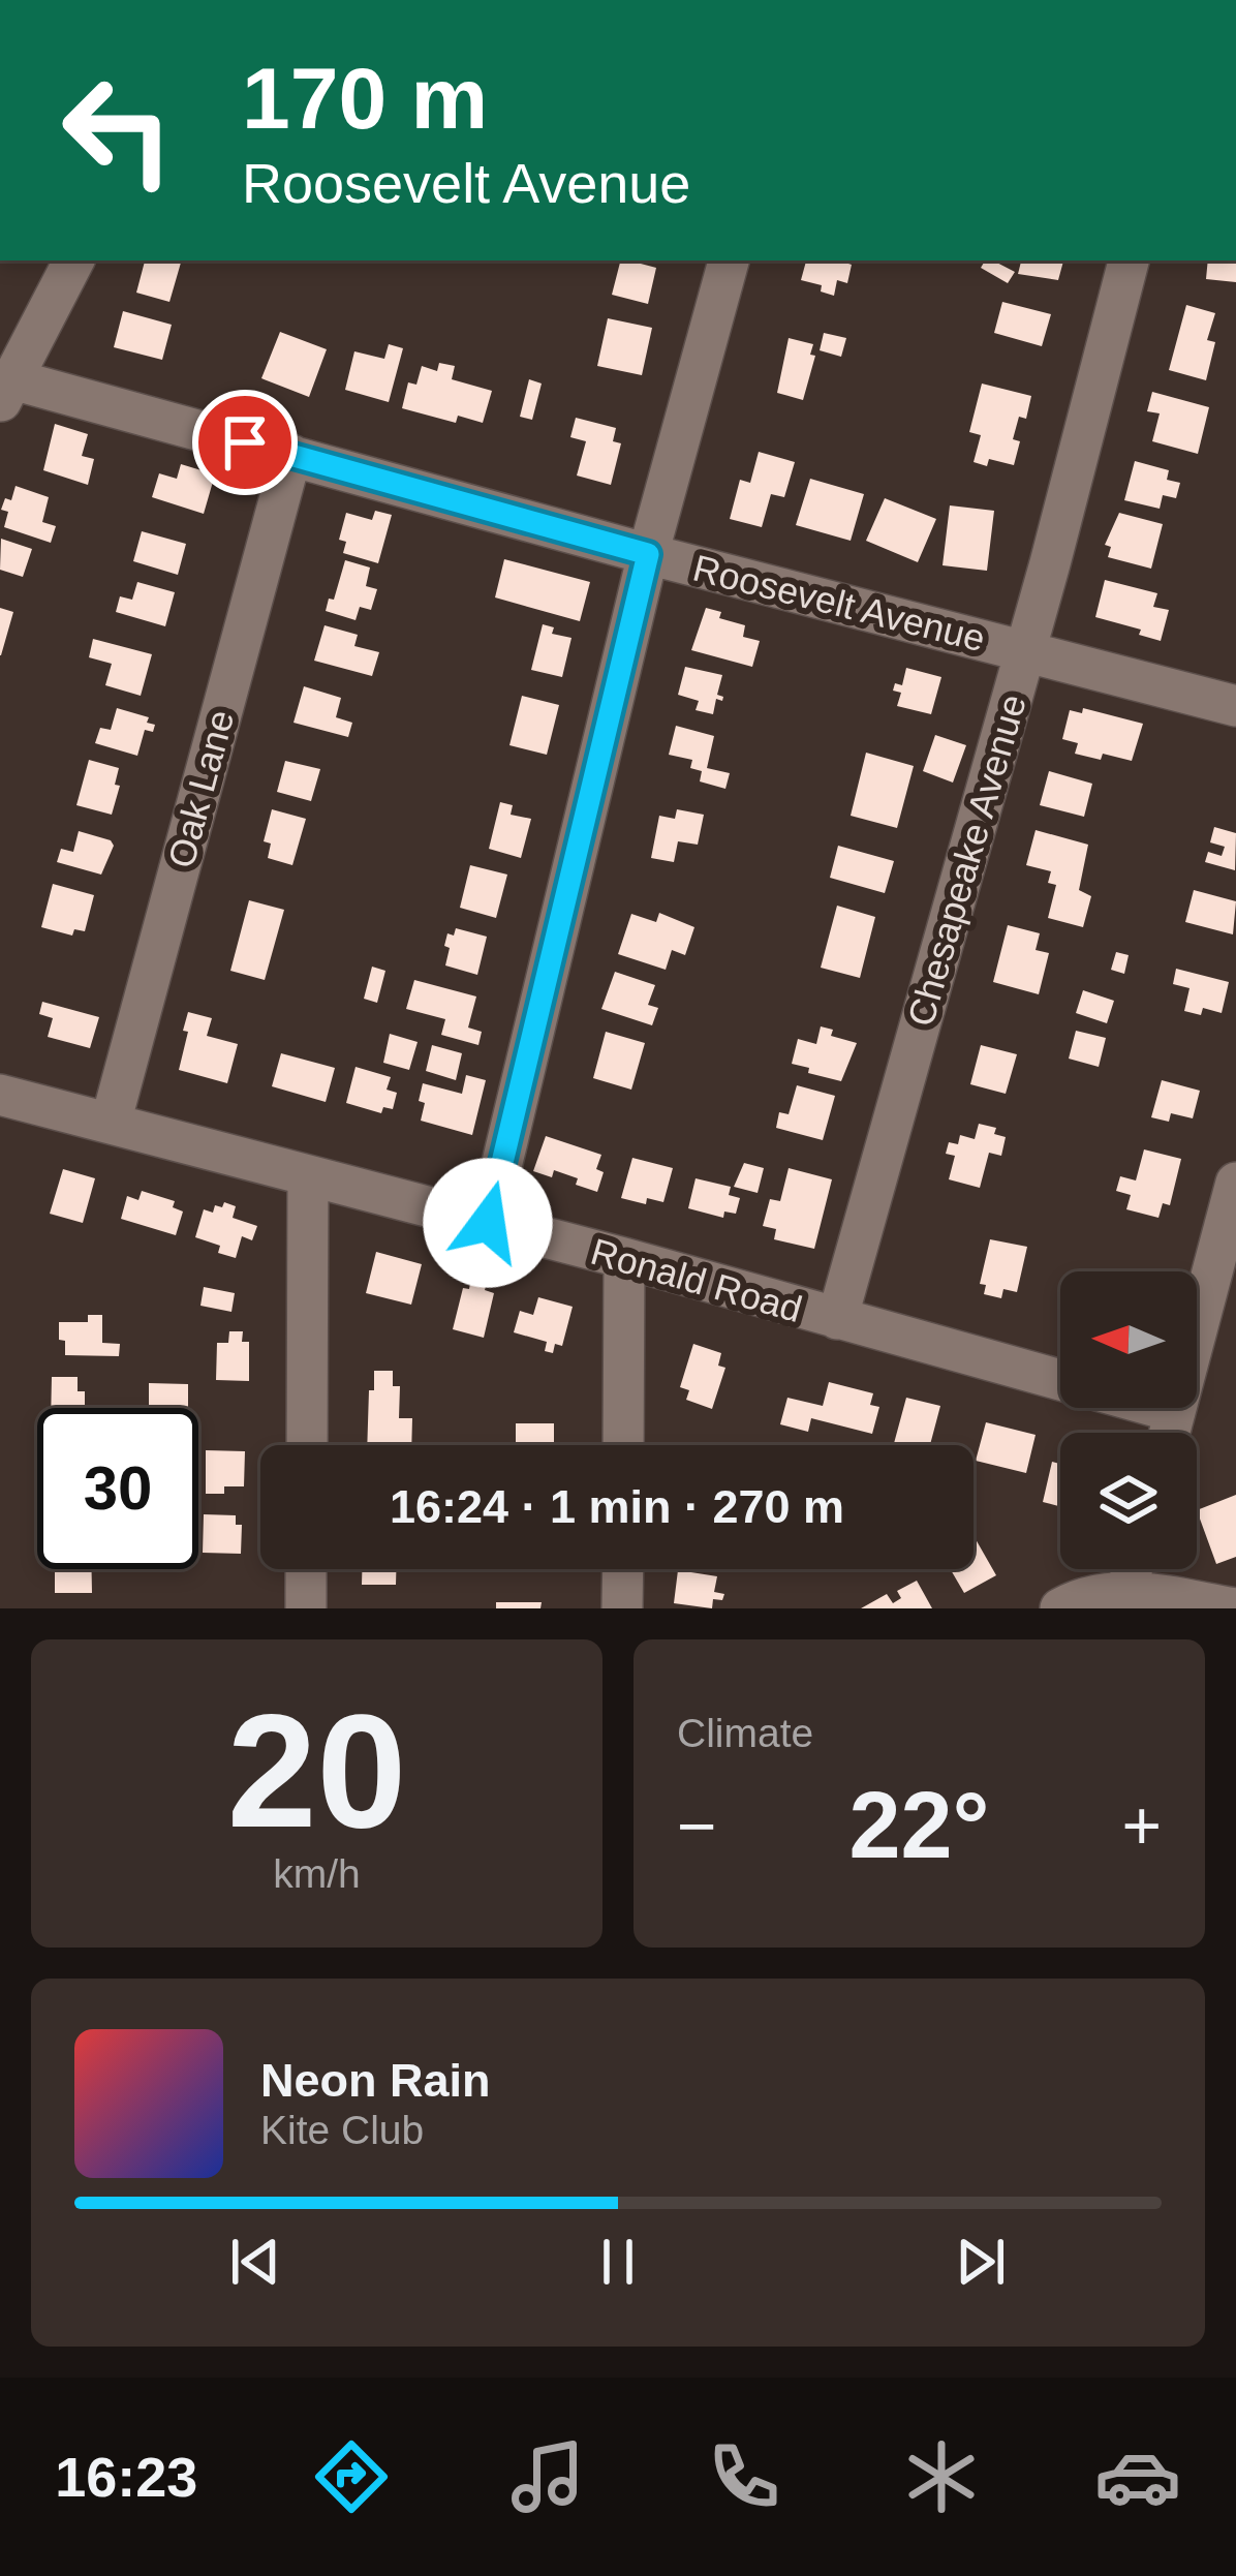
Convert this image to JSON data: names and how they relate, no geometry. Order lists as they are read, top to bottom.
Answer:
{
  "streets": {
    "street": [
      "Roosevelt Avenue",
      "Oak Lane",
      "Chesapeake Avenue",
      "Ronald Road"
    ]
  },
  "crossings": [
    ["Roosevelt Avenue", "Oak Lane"],
    ["Roosevelt Avenue", "Chesapeake Avenue"],
    ["Oak Lane", "Ronald Road"],
    ["Chesapeake Avenue", "Ronald Road"]
  ],
  "north": "left",
  "page": {
    "turn": ["170 m", "Roosevelt Avenue"],
    "limit": "30",
    "trip": "16:24 · 1 min · 270 m",
    "tile": [
      ["20", "km/h"],
      "Climate"
    ],
    "heat": ["−", "22°", "+"],
    "song": ["Neon Rain", "Kite Club"],
    "tabs": "16:23"
  }
}
